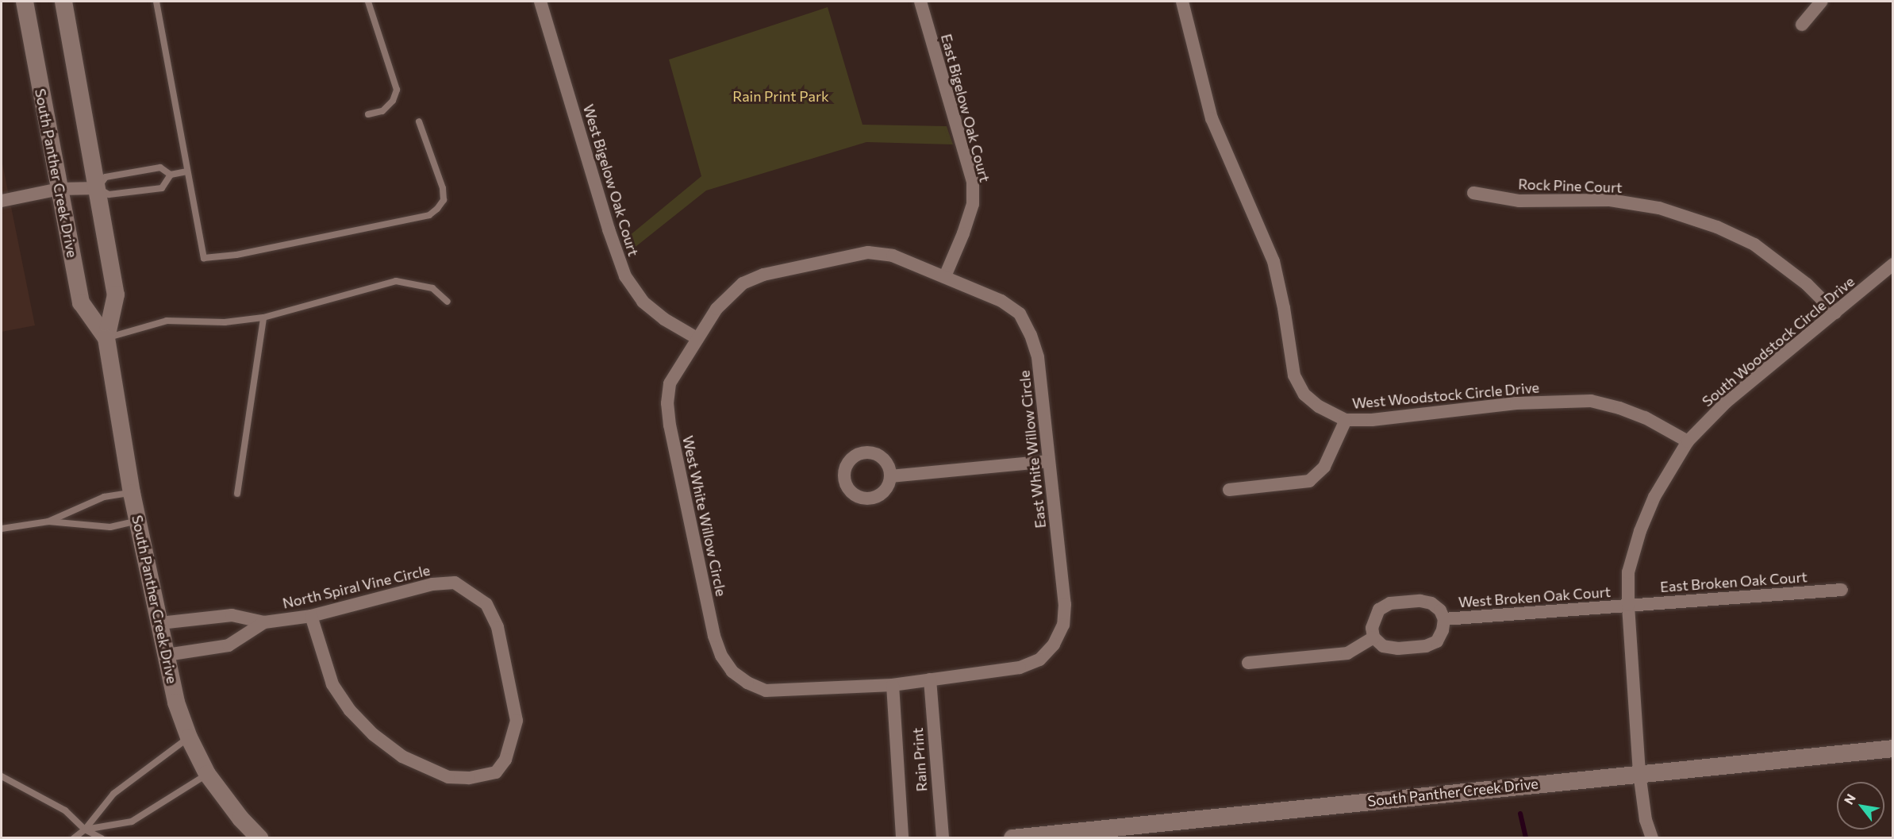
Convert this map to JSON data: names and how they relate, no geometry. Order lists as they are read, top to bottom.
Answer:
{
  "streets": {
    "street": [
      "East Bigelow Oak Court",
      "South Panther Creek Drive",
      "West Bigelow Oak Court",
      "Rock Pine Court",
      "South Woodstock Circle Drive",
      "West Woodstock Circle Drive",
      "East White Willow Circle",
      "West White Willow Circle",
      "East Broken Oak Court",
      "North Spiral Vine Circle",
      "West Broken Oak Court",
      "Rain Print"
    ]
  },
  "crossings": [
    ["East Bigelow Oak Court", "East White Willow Circle"],
    ["South Panther Creek Drive", "South Woodstock Circle Drive"],
    ["South Panther Creek Drive", "North Spiral Vine Circle"],
    ["West Bigelow Oak Court", "West White Willow Circle"],
    ["Rock Pine Court", "South Woodstock Circle Drive"],
    ["South Woodstock Circle Drive", "West Woodstock Circle Drive"],
    ["South Woodstock Circle Drive", "East Broken Oak Court"],
    ["South Woodstock Circle Drive", "West Broken Oak Court"],
    ["East White Willow Circle", "West White Willow Circle"],
    ["East White Willow Circle", "Rain Print"],
    ["West White Willow Circle", "Rain Print"],
    ["East Broken Oak Court", "West Broken Oak Court"]
  ],
  "parks": ["Rain Print Park"],
  "north": "top left"
}
